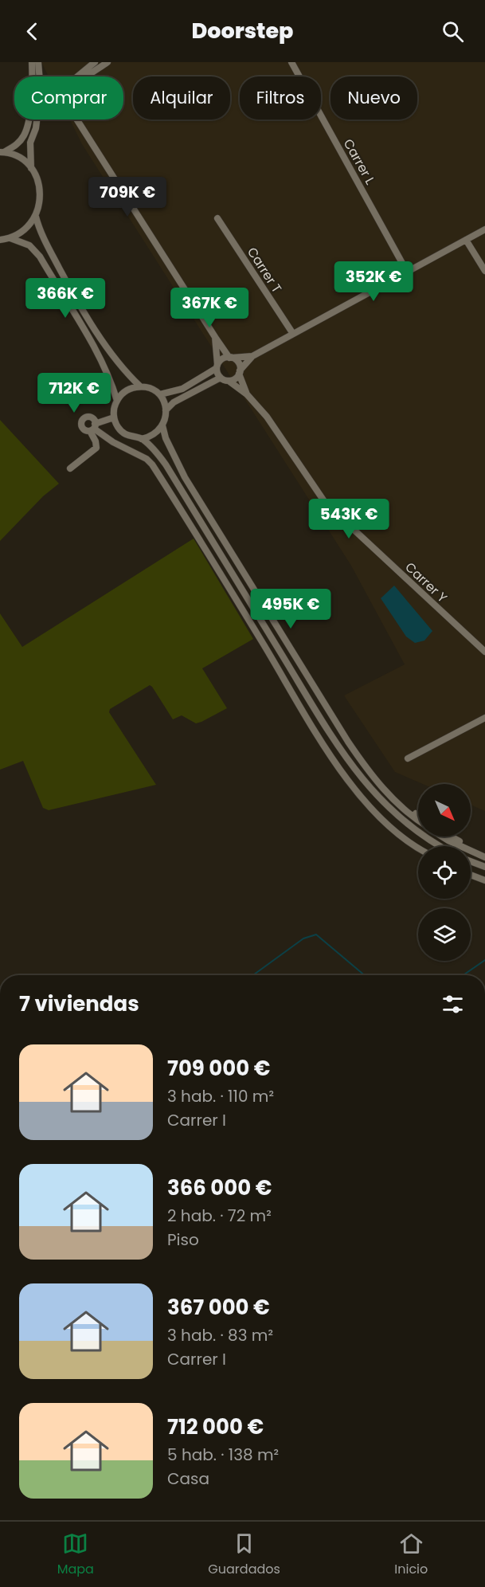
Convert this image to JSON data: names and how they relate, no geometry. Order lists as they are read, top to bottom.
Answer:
{
  "streets": {
    "street": ["Carrer L", "Carrer T", "Carrer Y"]
  },
  "north": "bottom right",
  "page": {
    "header": "Doorstep",
    "chip": [
      "Comprar",
      "Alquilar",
      "Filtros",
      "Nuevo"
    ],
    "price": [
      "709K €",
      "352K €",
      "366K €",
      "367K €",
      "712K €",
      "543K €",
      "495K €"
    ],
    "heading": "7 viviendas",
    "list": [
      {
        "name": "709 000 €",
        "note": "3 hab. · 110 m² · Carrer I"
      },
      {
        "name": "366 000 €",
        "note": "2 hab. · 72 m² · Piso"
      },
      {
        "name": "367 000 €",
        "note": "3 hab. · 83 m² · Carrer I"
      },
      {
        "name": "712 000 €",
        "note": "5 hab. · 138 m² · Casa"
      }
    ],
    "tabs": ["Mapa", "Guardados", "Inicio"]
  }
}
